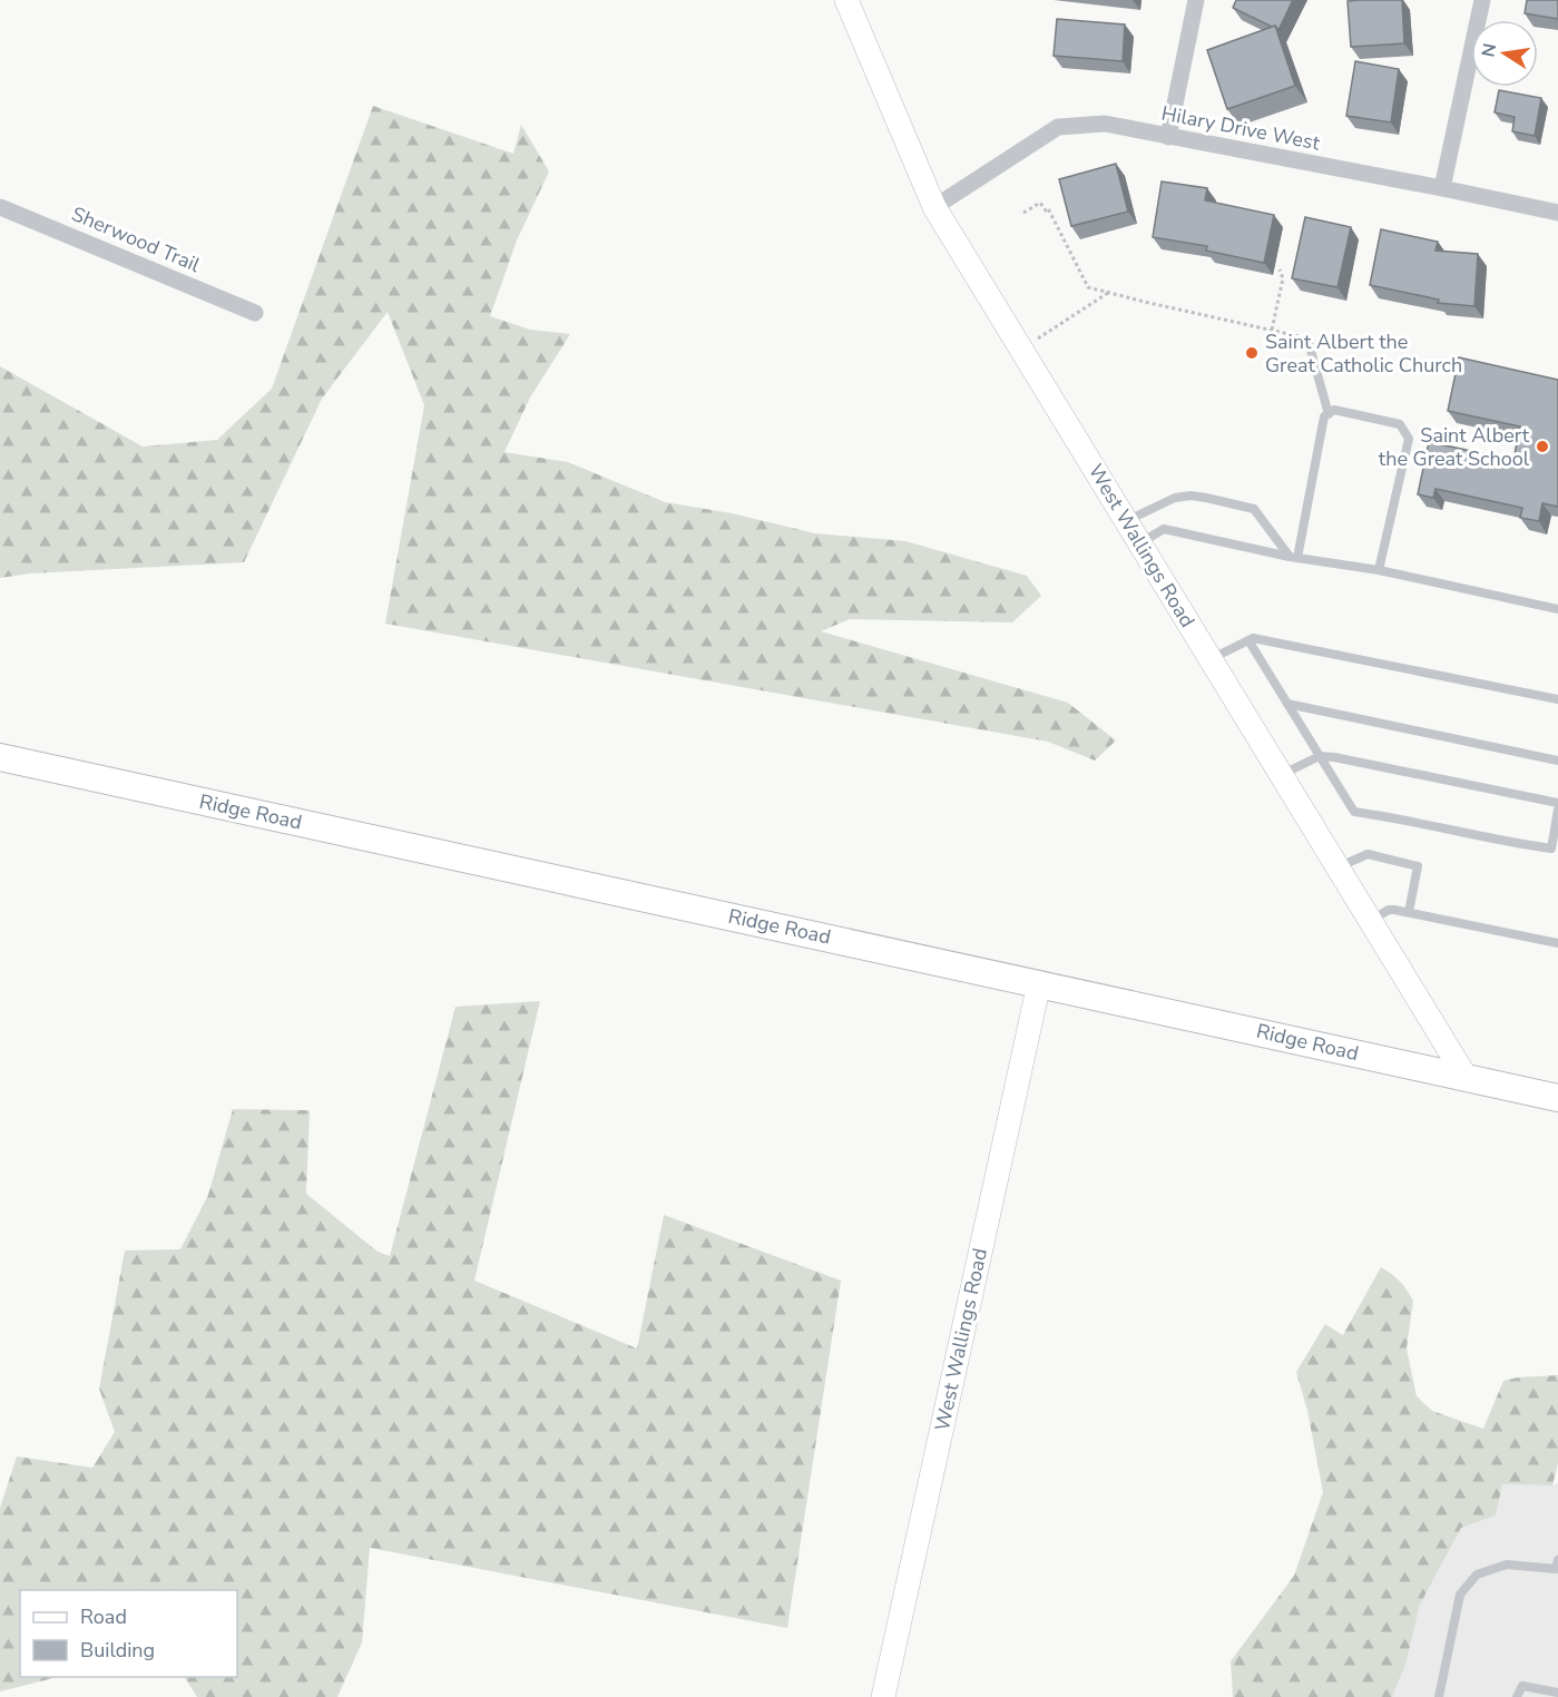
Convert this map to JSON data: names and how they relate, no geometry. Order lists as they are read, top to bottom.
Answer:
{
  "streets": {
    "main road": ["Ridge Road"],
    "street": ["Hilary Drive West", "Sherwood Trail", "West Wallings Road"]
  },
  "crossings": [
    ["Hilary Drive West", "West Wallings Road"],
    ["West Wallings Road", "Ridge Road"]
  ],
  "places": ["Saint Albert the Great Catholic Church", "Saint Albert the Great School"],
  "legend": ["Road", "Building"],
  "north": "left"
}
